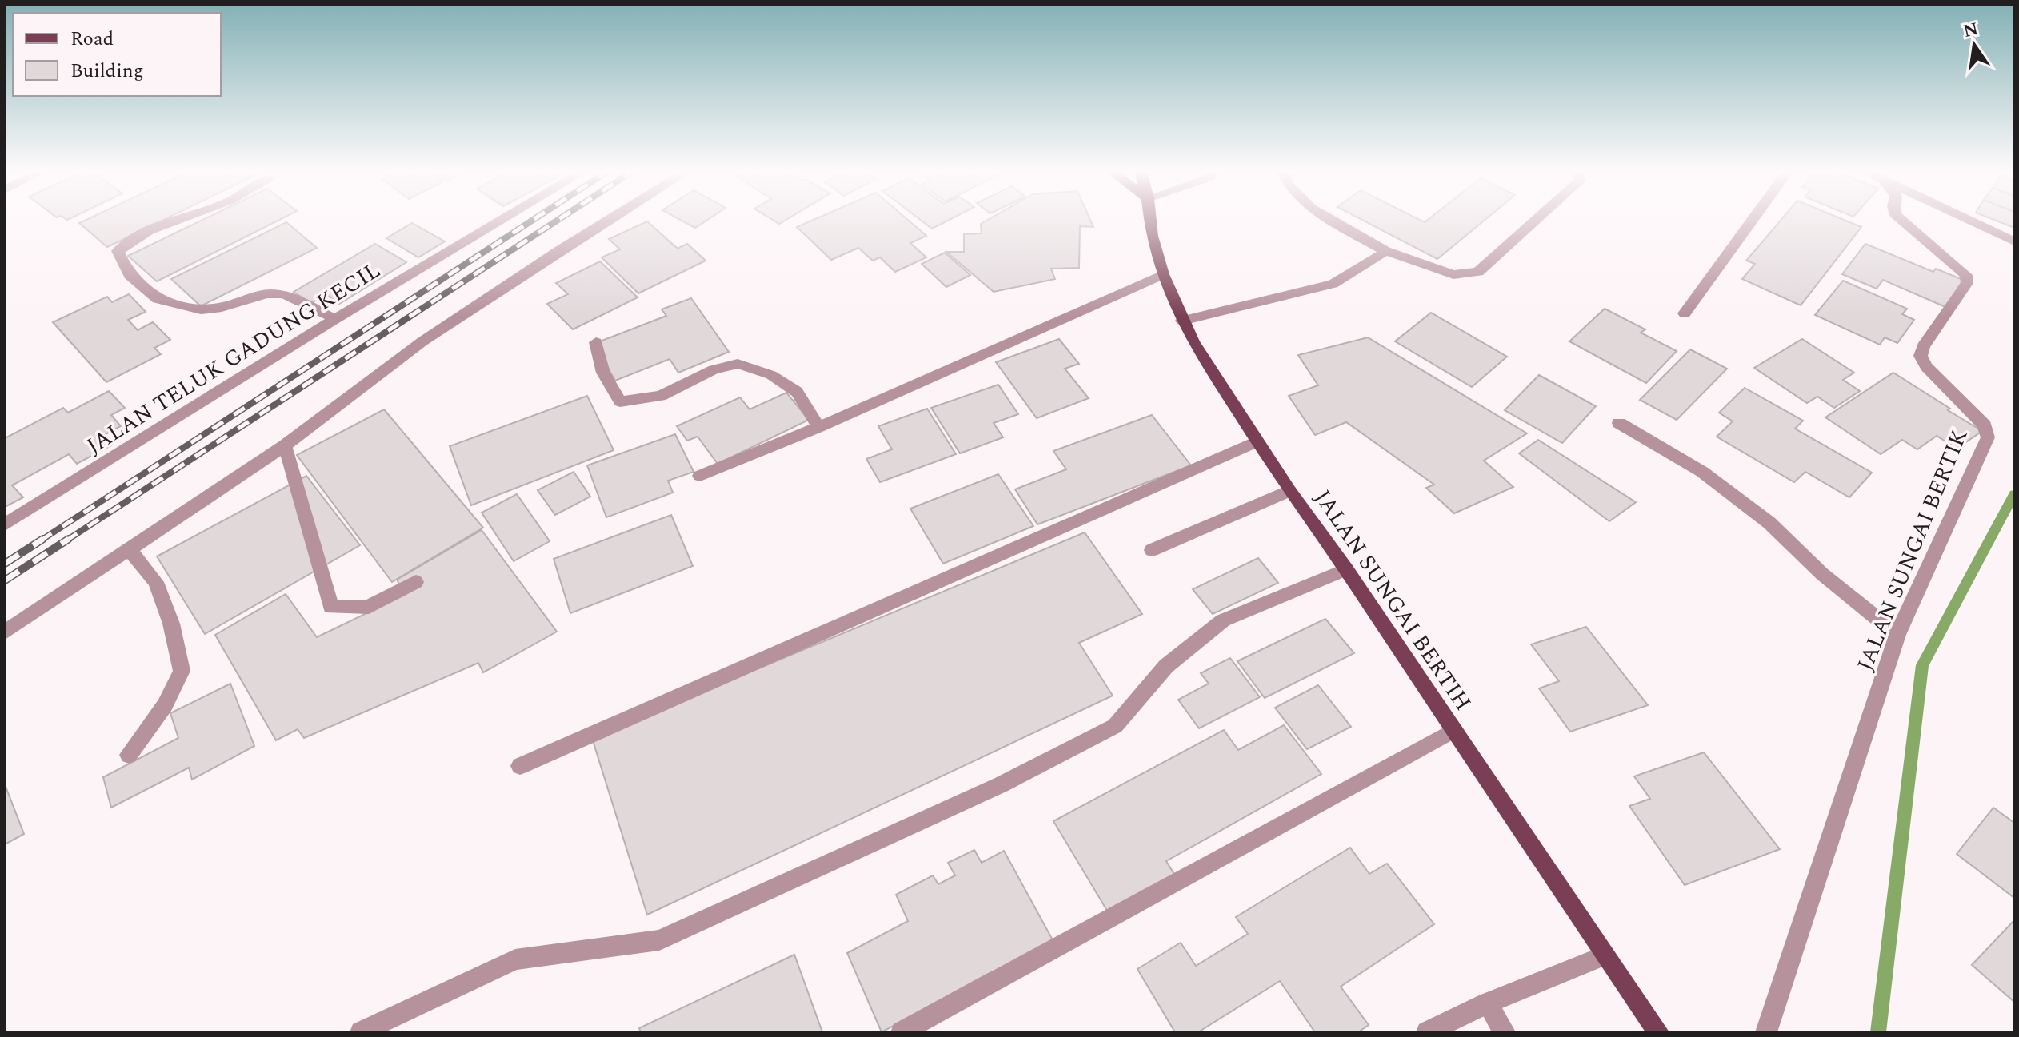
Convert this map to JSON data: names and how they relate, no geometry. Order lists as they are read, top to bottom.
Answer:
{
  "streets": {
    "main road": ["JALAN SUNGAI BERTIH"],
    "street": ["JALAN TELUK GADUNG KECIL", "JALAN SUNGAI BERTIK"]
  },
  "legend": ["Road", "Building"],
  "north": "top"
}
